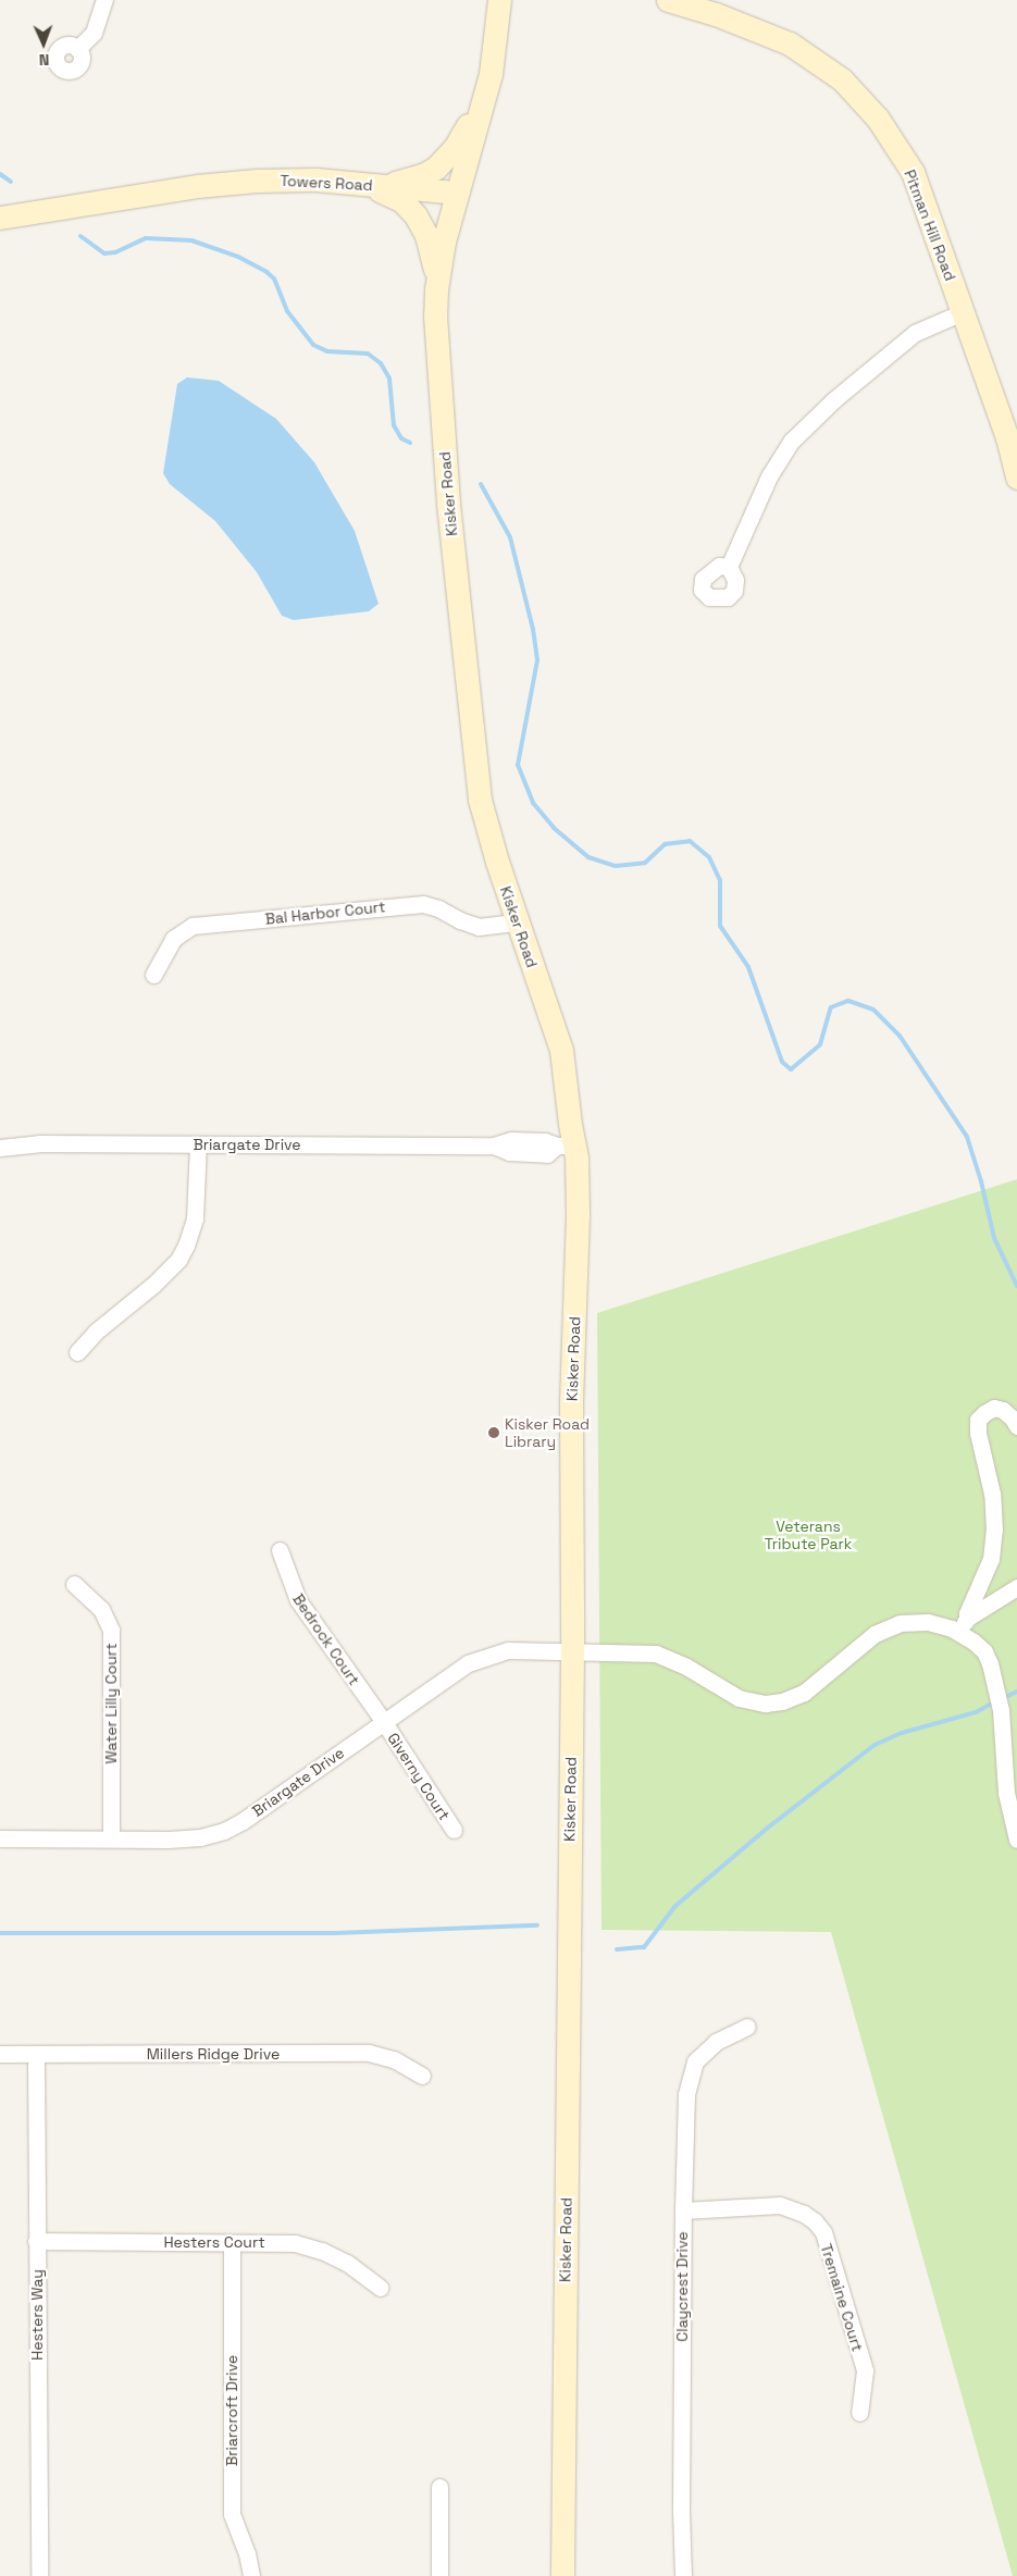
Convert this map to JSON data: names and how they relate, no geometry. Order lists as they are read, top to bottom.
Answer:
{
  "streets": {
    "main road": ["Towers Road", "Pitman Hill Road", "Kisker Road"],
    "street": [
      "Bal Harbor Court",
      "Briargate Drive",
      "Bedrock Court",
      "Water Lilly Court",
      "Giverny Court",
      "Millers Ridge Drive",
      "Hesters Court",
      "Claycrest Drive",
      "Tremaine Court",
      "Hesters Way",
      "Briarcroft Drive"
    ]
  },
  "crossings": [
    ["Towers Road", "Kisker Road"],
    ["Kisker Road", "Bal Harbor Court"],
    ["Kisker Road", "Briargate Drive"],
    ["Briargate Drive", "Bedrock Court"],
    ["Briargate Drive", "Water Lilly Court"],
    ["Briargate Drive", "Giverny Court"],
    ["Bedrock Court", "Giverny Court"],
    ["Millers Ridge Drive", "Hesters Way"],
    ["Hesters Court", "Hesters Way"],
    ["Hesters Court", "Briarcroft Drive"],
    ["Claycrest Drive", "Tremaine Court"]
  ],
  "parks": ["Veterans Tribute Park"],
  "places": ["Kisker Road Library"],
  "north": "bottom"
}
